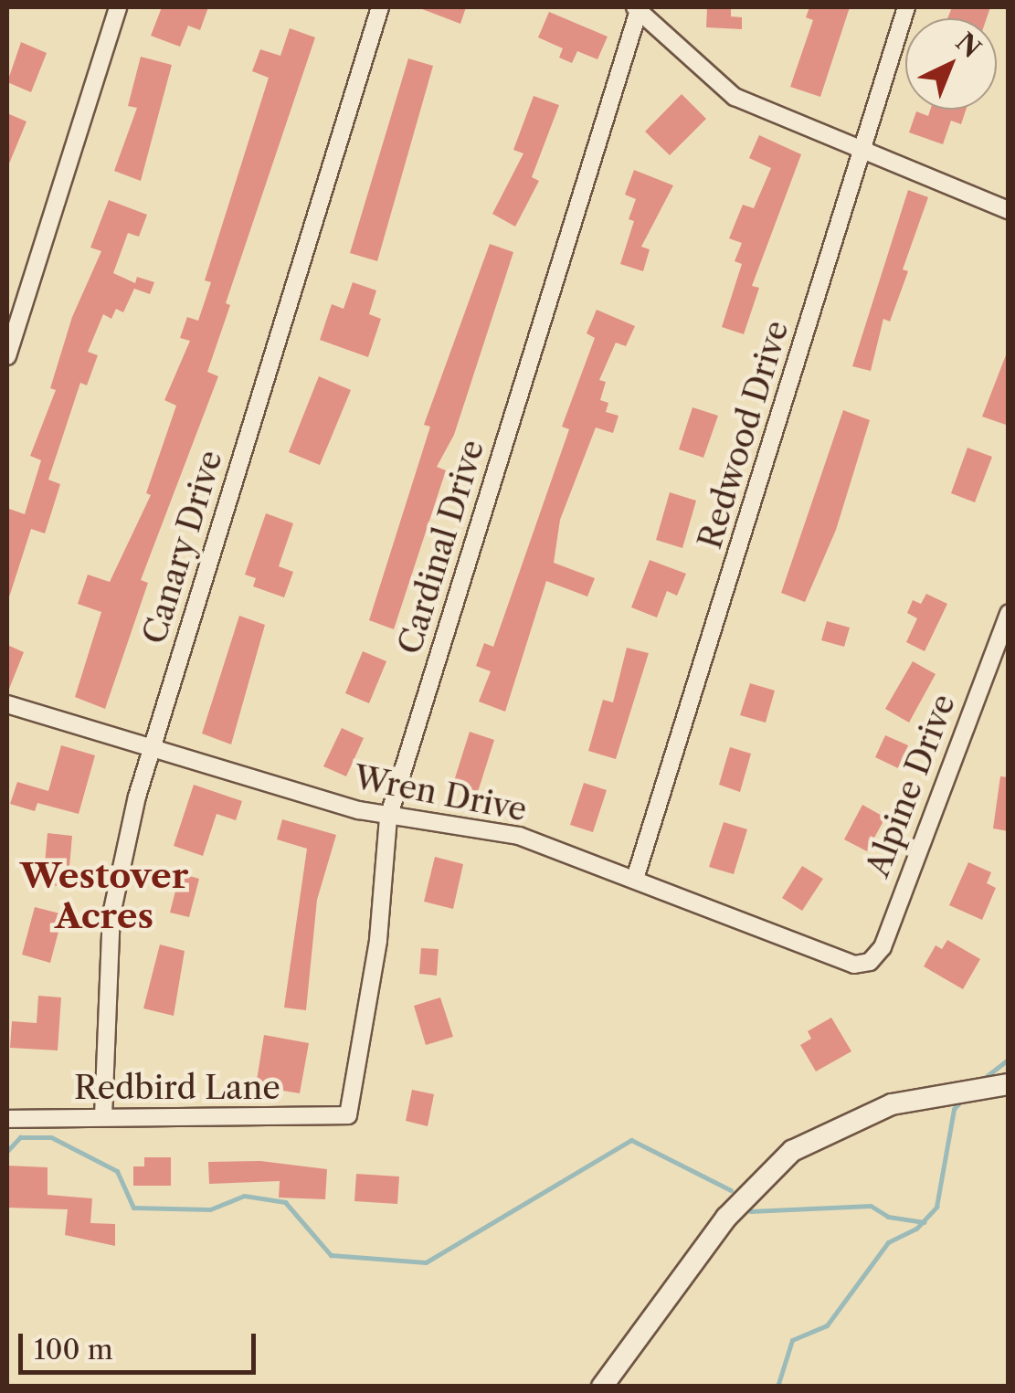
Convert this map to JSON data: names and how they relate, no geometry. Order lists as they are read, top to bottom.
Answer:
{
  "streets": {
    "street": [
      "Redwood Drive",
      "Canary Drive",
      "Cardinal Drive",
      "Alpine Drive",
      "Wren Drive",
      "Redbird Lane"
    ]
  },
  "crossings": [
    ["Redwood Drive", "Wren Drive"],
    ["Canary Drive", "Wren Drive"],
    ["Canary Drive", "Redbird Lane"],
    ["Cardinal Drive", "Wren Drive"],
    ["Cardinal Drive", "Redbird Lane"],
    ["Alpine Drive", "Wren Drive"]
  ],
  "districts": ["Westover Acres"],
  "scale_bar": "100 m",
  "north": "top right"
}
